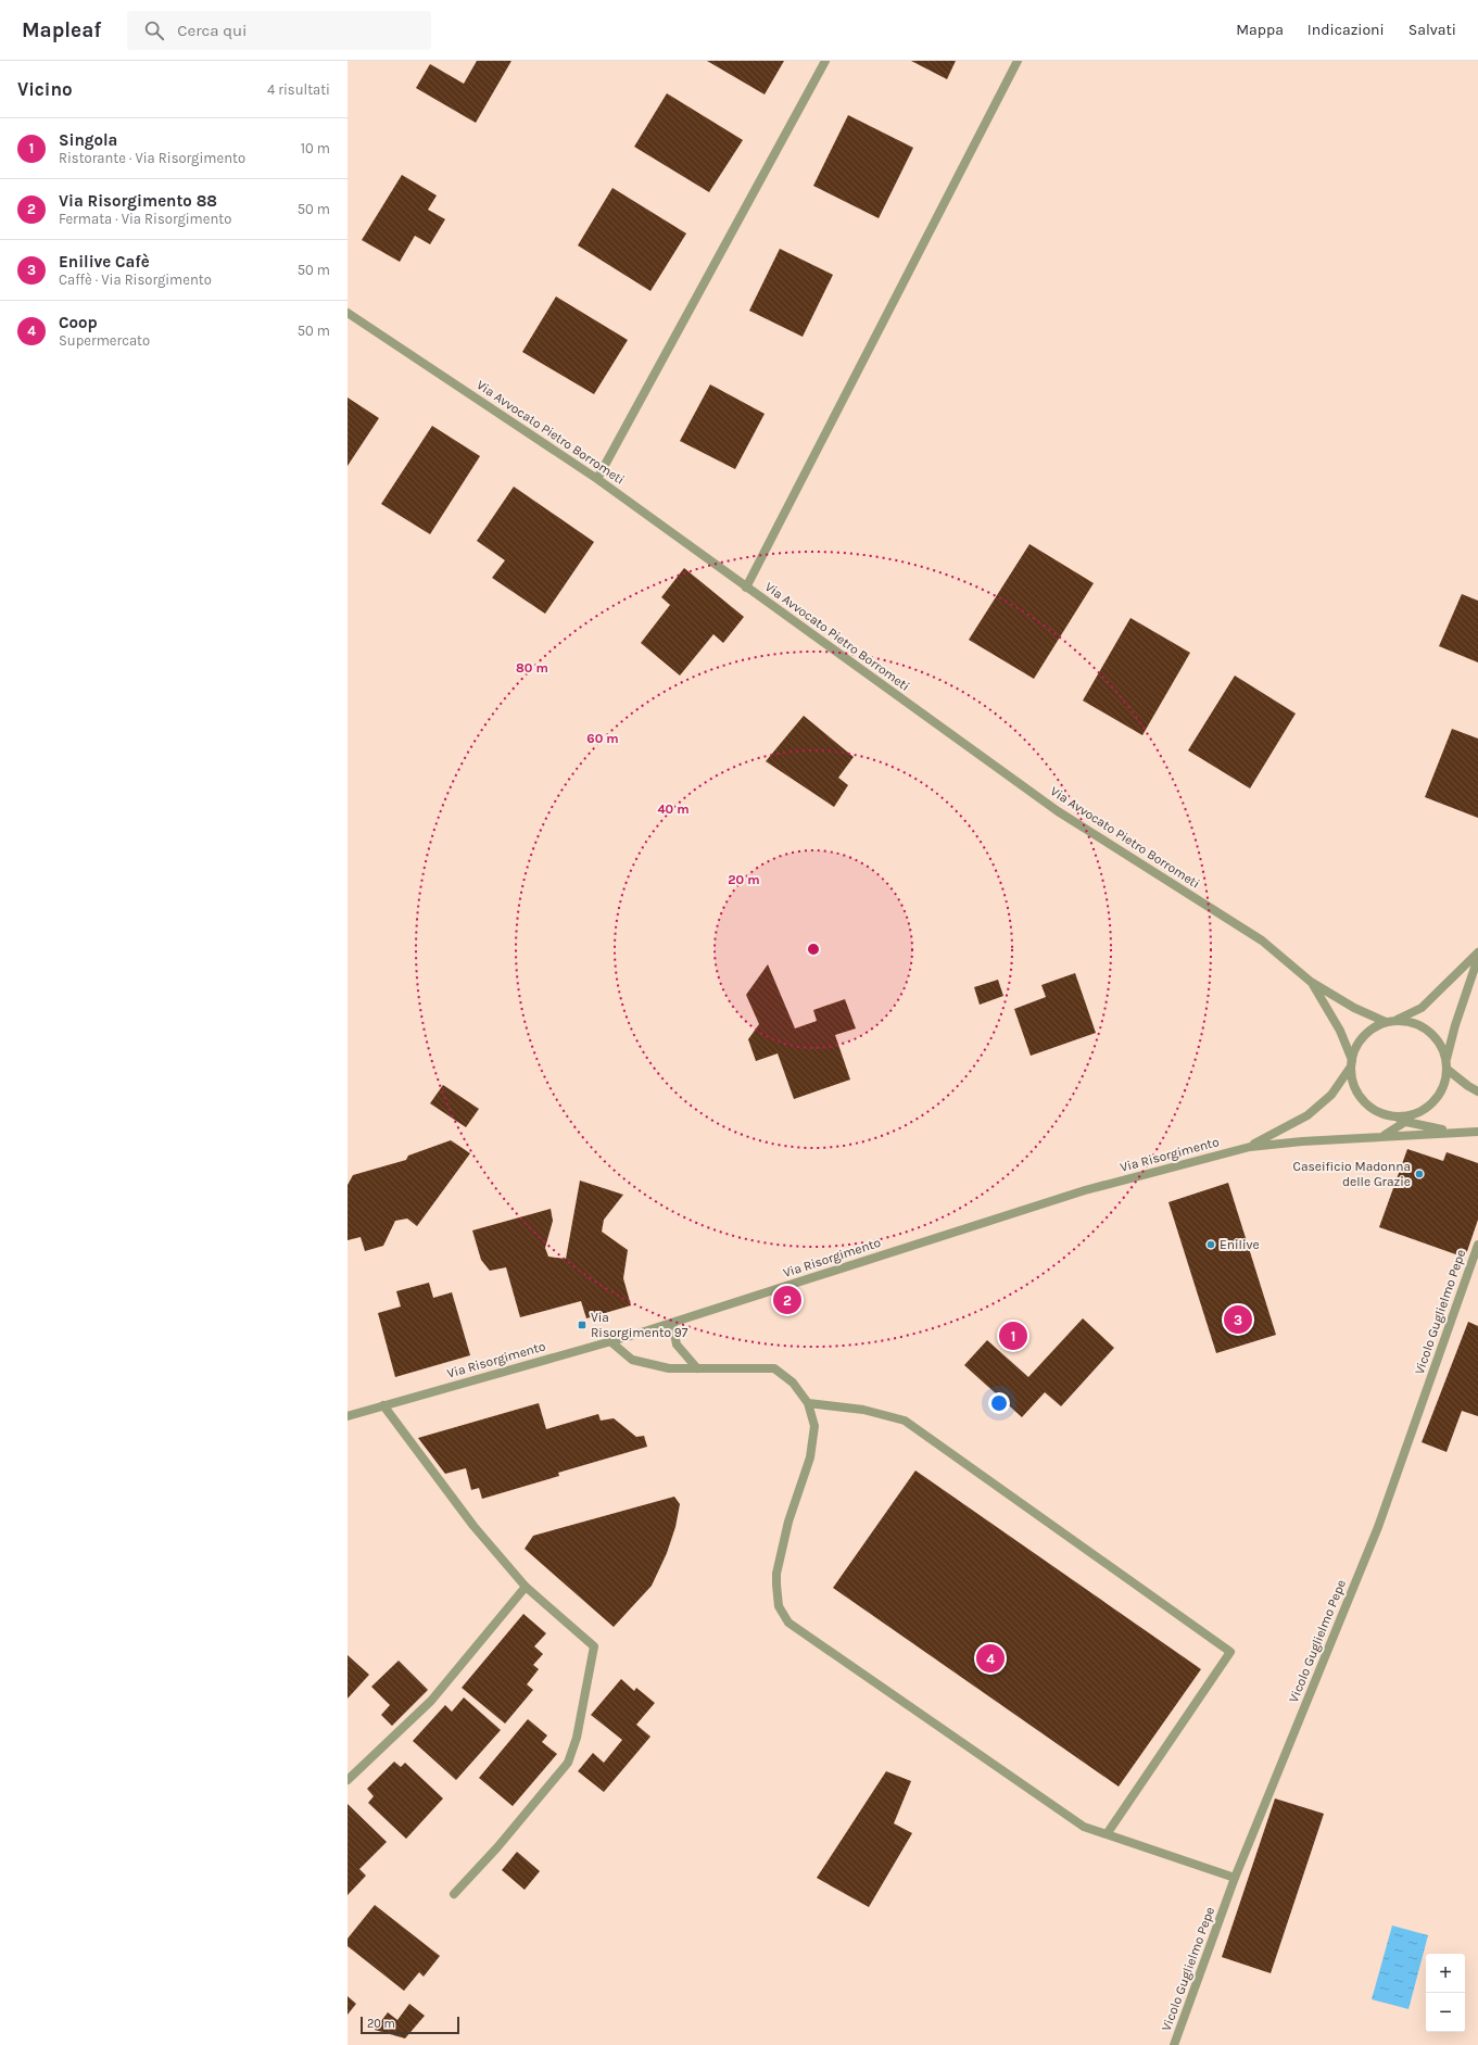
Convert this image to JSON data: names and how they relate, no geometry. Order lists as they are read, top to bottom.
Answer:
{
  "streets": {
    "street": ["Via Avvocato Pietro Borrometi", "Via Risorgimento", "Vicolo Guglielmo Pepe"]
  },
  "places": {
    "other": ["Caseificio Madonna delle Grazie", "Enilive"],
    "transit": ["Via Risorgimento 97"]
  },
  "scale_bar": "20 m",
  "page": {
    "header": "Mapleaf",
    "search": "Cerca qui",
    "nav": ["Mappa", "Indicazioni", "Salvati"],
    "heading": ["Vicino", "4 risultati"],
    "list": [
      {
        "mark": "1",
        "name": "Singola",
        "note": "Ristorante · Via Risorgimento",
        "value": "10 m"
      },
      {
        "mark": "2",
        "name": "Via Risorgimento 88",
        "note": "Fermata · Via Risorgimento",
        "value": "50 m"
      },
      {
        "mark": "3",
        "name": "Enilive Cafè",
        "note": "Caffè · Via Risorgimento",
        "value": "50 m"
      },
      {
        "mark": "4",
        "name": "Coop",
        "note": "Supermercato",
        "value": "50 m"
      }
    ],
    "pins": [
      "2",
      "3",
      "1",
      "4"
    ],
    "map_buttons": ["+", "−"],
    "scale": "20 m"
  },
  "rings": [
    "80 m",
    "60 m",
    "40 m",
    "20 m"
  ]
}
